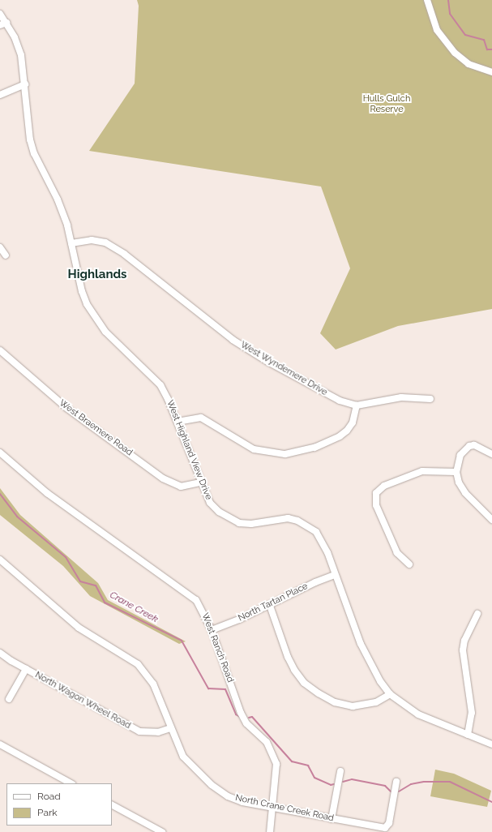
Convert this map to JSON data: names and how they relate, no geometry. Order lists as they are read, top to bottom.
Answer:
{
  "streets": {
    "street": [
      "West Wyndemere Drive",
      "West Braemere Road",
      "West Highland View Drive",
      "North Tartan Place",
      "West Ranch Road",
      "North Wagon Wheel Road",
      "North Crane Creek Road"
    ]
  },
  "crossings": [
    ["West Wyndemere Drive", "West Highland View Drive"],
    ["West Braemere Road", "West Highland View Drive"],
    ["West Highland View Drive", "North Tartan Place"],
    ["North Tartan Place", "West Ranch Road"],
    ["West Ranch Road", "North Crane Creek Road"],
    ["North Wagon Wheel Road", "North Crane Creek Road"]
  ],
  "districts": ["Highlands"],
  "water": ["Crane Creek"],
  "parks": ["Hulls Gulch Reserve"],
  "legend": ["Road", "Park"]
}
